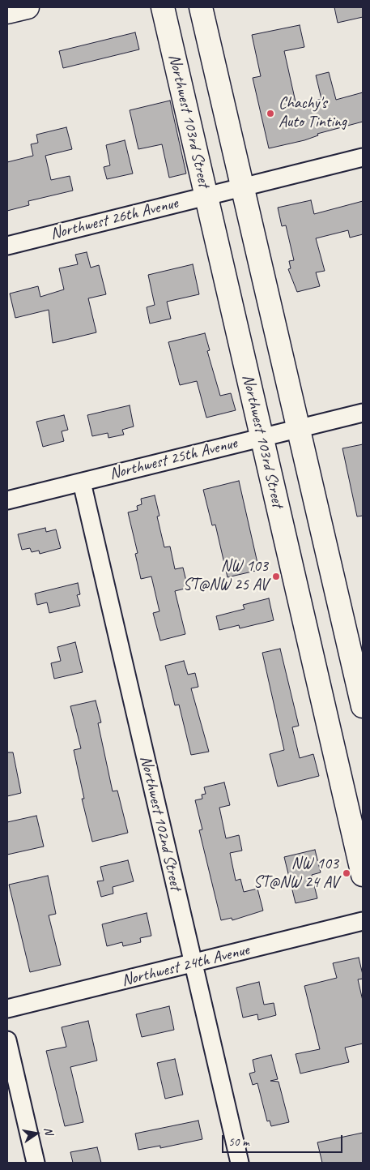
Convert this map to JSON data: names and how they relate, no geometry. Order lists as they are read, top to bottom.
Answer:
{
  "streets": {
    "main road": ["Northwest 103rd Street"],
    "street": [
      "Northwest 26th Avenue",
      "Northwest 25th Avenue",
      "Northwest 102nd Street",
      "Northwest 24th Avenue"
    ]
  },
  "crossings": [
    ["Northwest 103rd Street", "Northwest 26th Avenue"],
    ["Northwest 103rd Street", "Northwest 25th Avenue"],
    ["Northwest 25th Avenue", "Northwest 102nd Street"],
    ["Northwest 102nd Street", "Northwest 24th Avenue"]
  ],
  "places": ["Chachy's Auto Tinting", "NW 103 ST@NW 25 AV", "NW 103 ST@NW 24 AV"],
  "scale_bar": "50 m",
  "north": "right"
}
